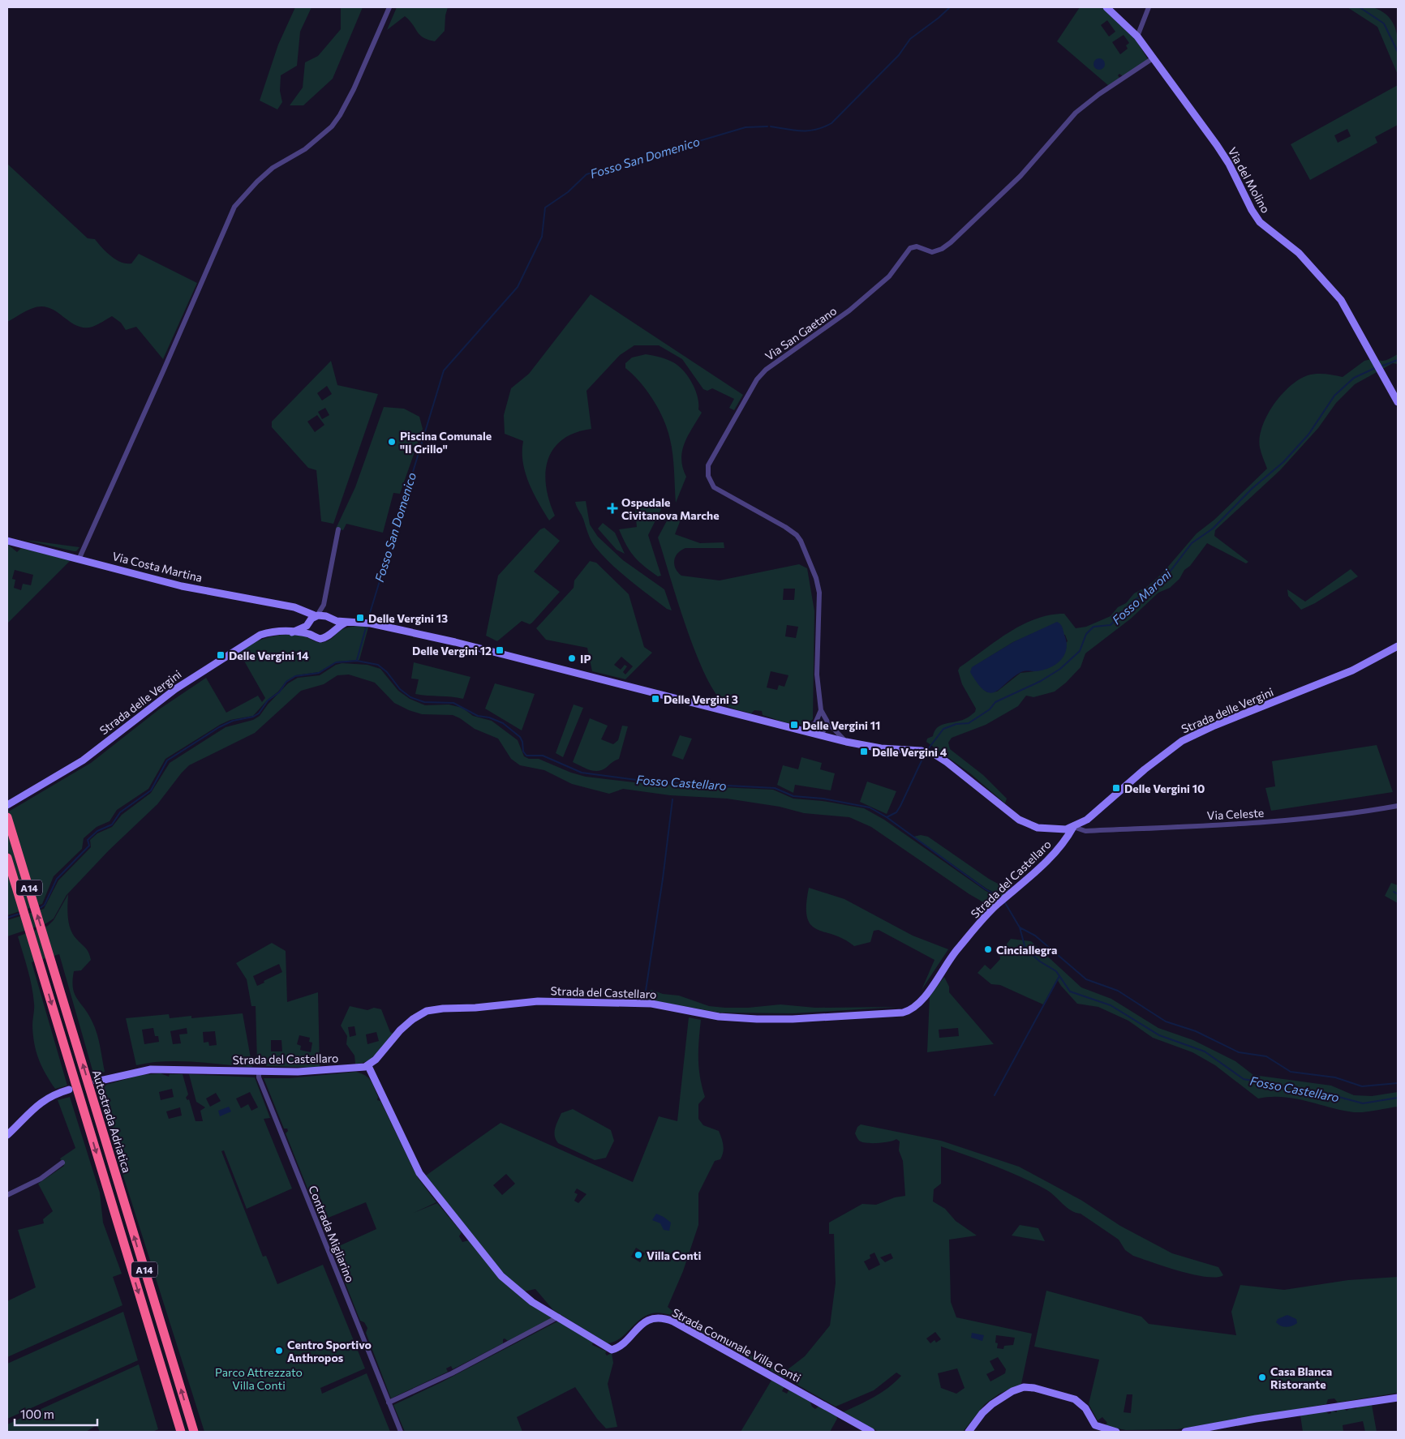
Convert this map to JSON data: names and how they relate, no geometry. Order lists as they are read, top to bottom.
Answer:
{
  "streets": {
    "highway": ["A14", "Autostrada Adriatica"],
    "street": [
      "Via del Molino",
      "Via San Gaetano",
      "Via Costa Martina",
      "Strada delle Vergini",
      "Via Celeste",
      "Strada del Castellaro",
      "Contrada Migliarino",
      "Strada Comunale Villa Conti"
    ]
  },
  "crossings": [
    ["Via del Molino", "Via San Gaetano"],
    ["Via San Gaetano", "Strada delle Vergini"],
    ["Via Costa Martina", "Strada delle Vergini"],
    ["Strada delle Vergini", "Via Celeste"],
    ["Strada delle Vergini", "Strada del Castellaro"],
    ["Via Celeste", "Strada del Castellaro"],
    ["Strada del Castellaro", "Contrada Migliarino"],
    ["Strada del Castellaro", "Strada Comunale Villa Conti"]
  ],
  "water": ["Fosso San Domenico", "Fosso Maroni", "Fosso Castellaro"],
  "parks": ["Parco Attrezzato Villa Conti"],
  "places": {
    "other": [
      "Piscina Comunale \"Il Grillo\"",
      "IP",
      "Cinciallegra",
      "Villa Conti",
      "Centro Sportivo Anthropos",
      "Casa Blanca Ristorante"
    ],
    "health": ["Ospedale Civitanova Marche"],
    "transit": [
      "Delle Vergini 13",
      "Delle Vergini 12",
      "Delle Vergini 14",
      "Delle Vergini 3",
      "Delle Vergini 11",
      "Delle Vergini 4",
      "Delle Vergini 10"
    ]
  },
  "scale_bar": "100 m"
}
